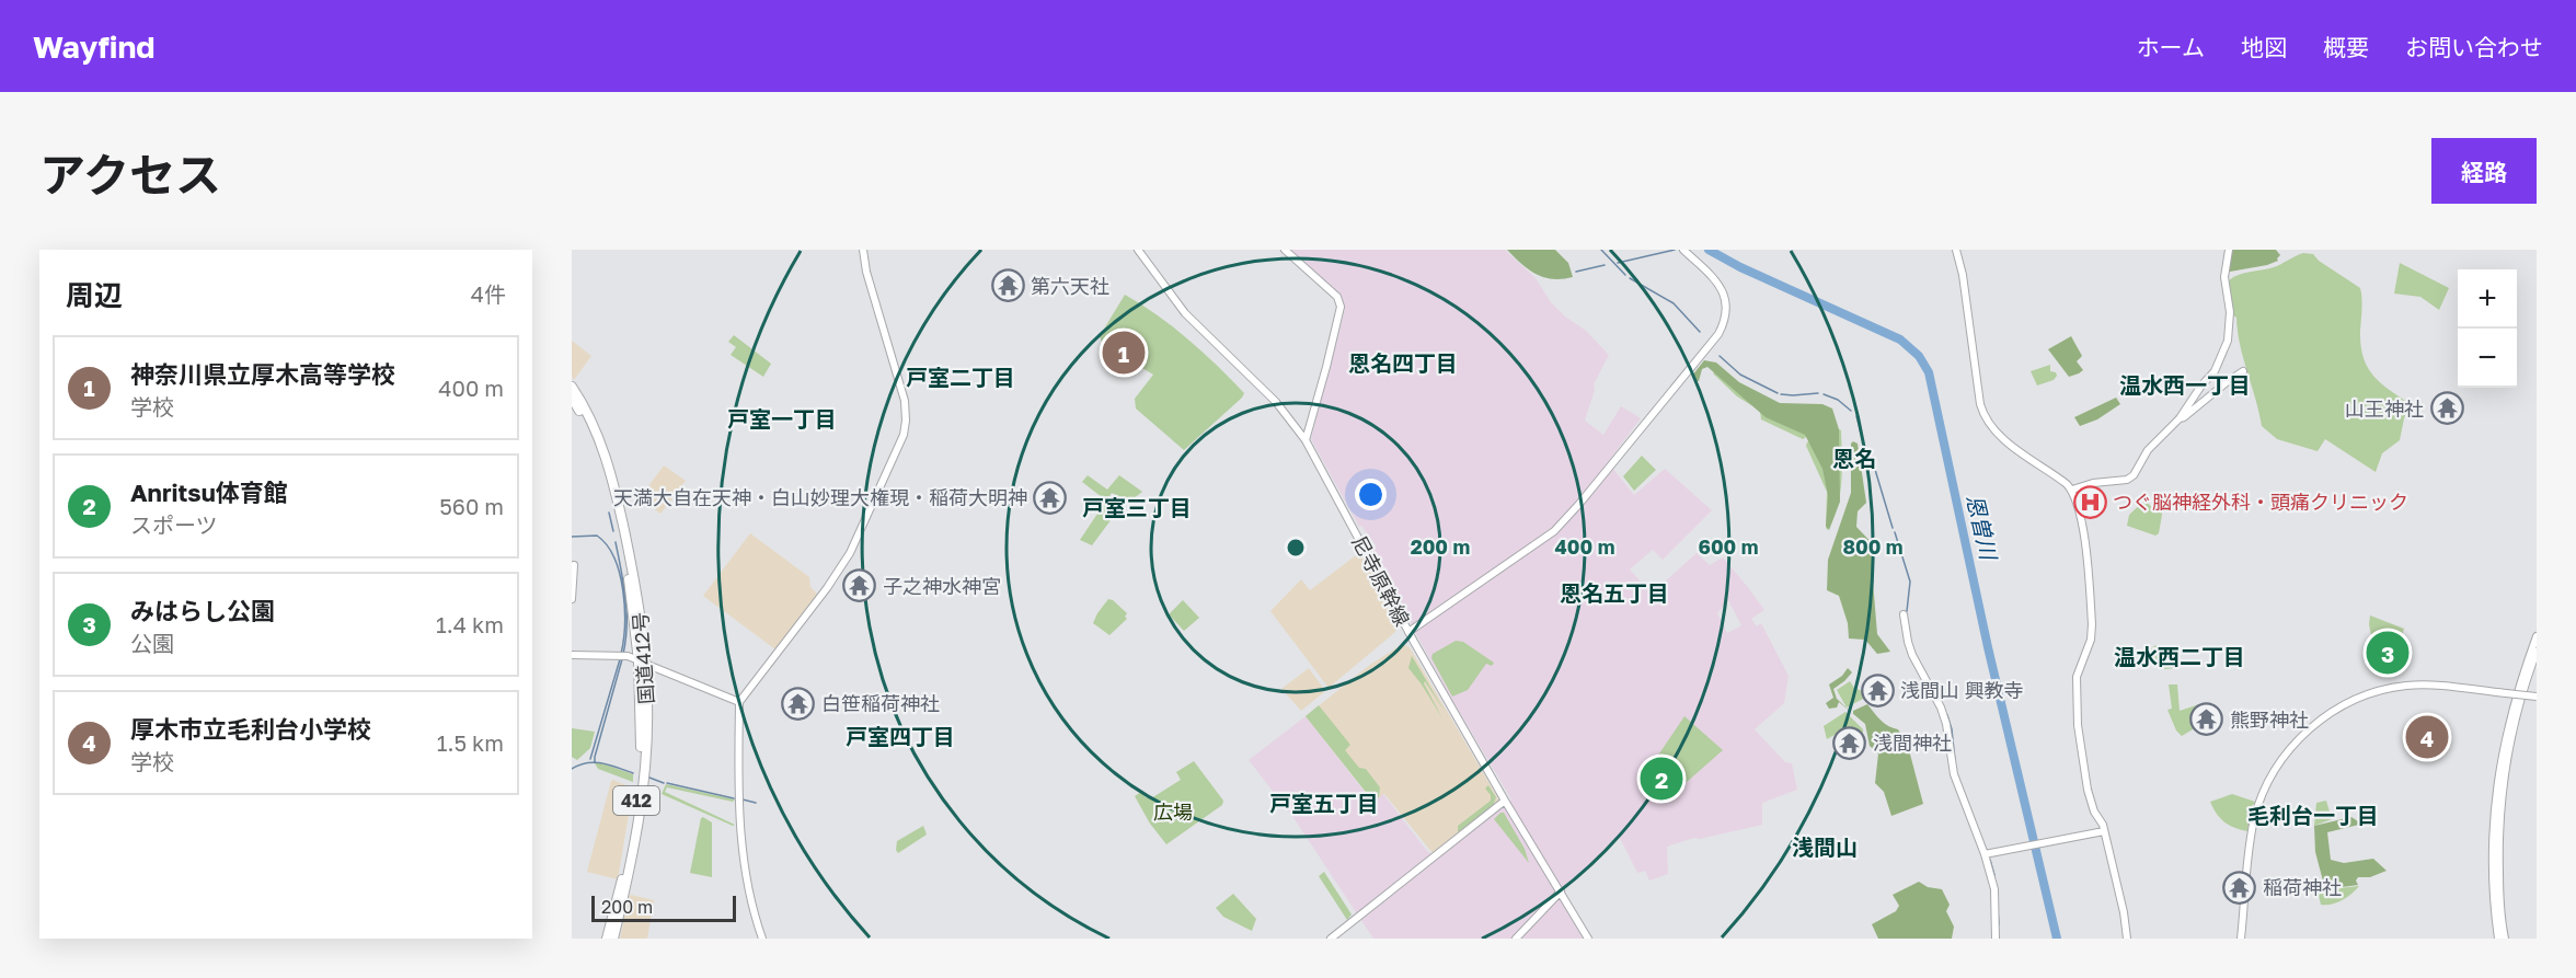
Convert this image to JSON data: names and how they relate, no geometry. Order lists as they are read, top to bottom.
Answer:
{
  "streets": {
    "highway": ["国道412号", "412"],
    "street": ["尼寺原幹線"]
  },
  "districts": [
    "恩名四丁目",
    "戸室二丁目",
    "温水西一丁目",
    "戸室一丁目",
    "恩名",
    "戸室三丁目",
    "恩名五丁目",
    "温水西二丁目",
    "戸室四丁目",
    "戸室五丁目",
    "毛利台一丁目",
    "浅間山"
  ],
  "water": ["恩曽川"],
  "parks": ["広場"],
  "places": {
    "temple": [
      "第六天社",
      "山王神社",
      "天満大自在天神・白山妙理大権現・稲荷大明神",
      "子之神水神宮",
      "浅間山 興教寺",
      "白笹稲荷神社",
      "熊野神社",
      "浅間神社",
      "稲荷神社"
    ],
    "hospital": ["つぐ脳神経外科・頭痛クリニック"]
  },
  "scale_bar": "200 m",
  "page": {
    "header": "Wayfind",
    "nav": [
      "ホーム",
      "地図",
      "概要",
      "お問い合わせ"
    ],
    "title": "アクセス",
    "buttons": "経路",
    "heading": ["周辺", "4件"],
    "map_buttons": ["+", "−"],
    "pins": [
      "1",
      "3",
      "4",
      "2"
    ],
    "list": [
      {
        "mark": "1",
        "name": "神奈川県立厚木高等学校",
        "note": "学校",
        "value": "400 m"
      },
      {
        "mark": "2",
        "name": "Anritsu体育館",
        "note": "スポーツ",
        "value": "560 m"
      },
      {
        "mark": "3",
        "name": "みはらし公園",
        "note": "公園",
        "value": "1.4 km"
      },
      {
        "mark": "4",
        "name": "厚木市立毛利台小学校",
        "note": "学校",
        "value": "1.5 km"
      }
    ],
    "scale": "200 m"
  },
  "rings": [
    "200 m",
    "400 m",
    "600 m",
    "800 m"
  ]
}
